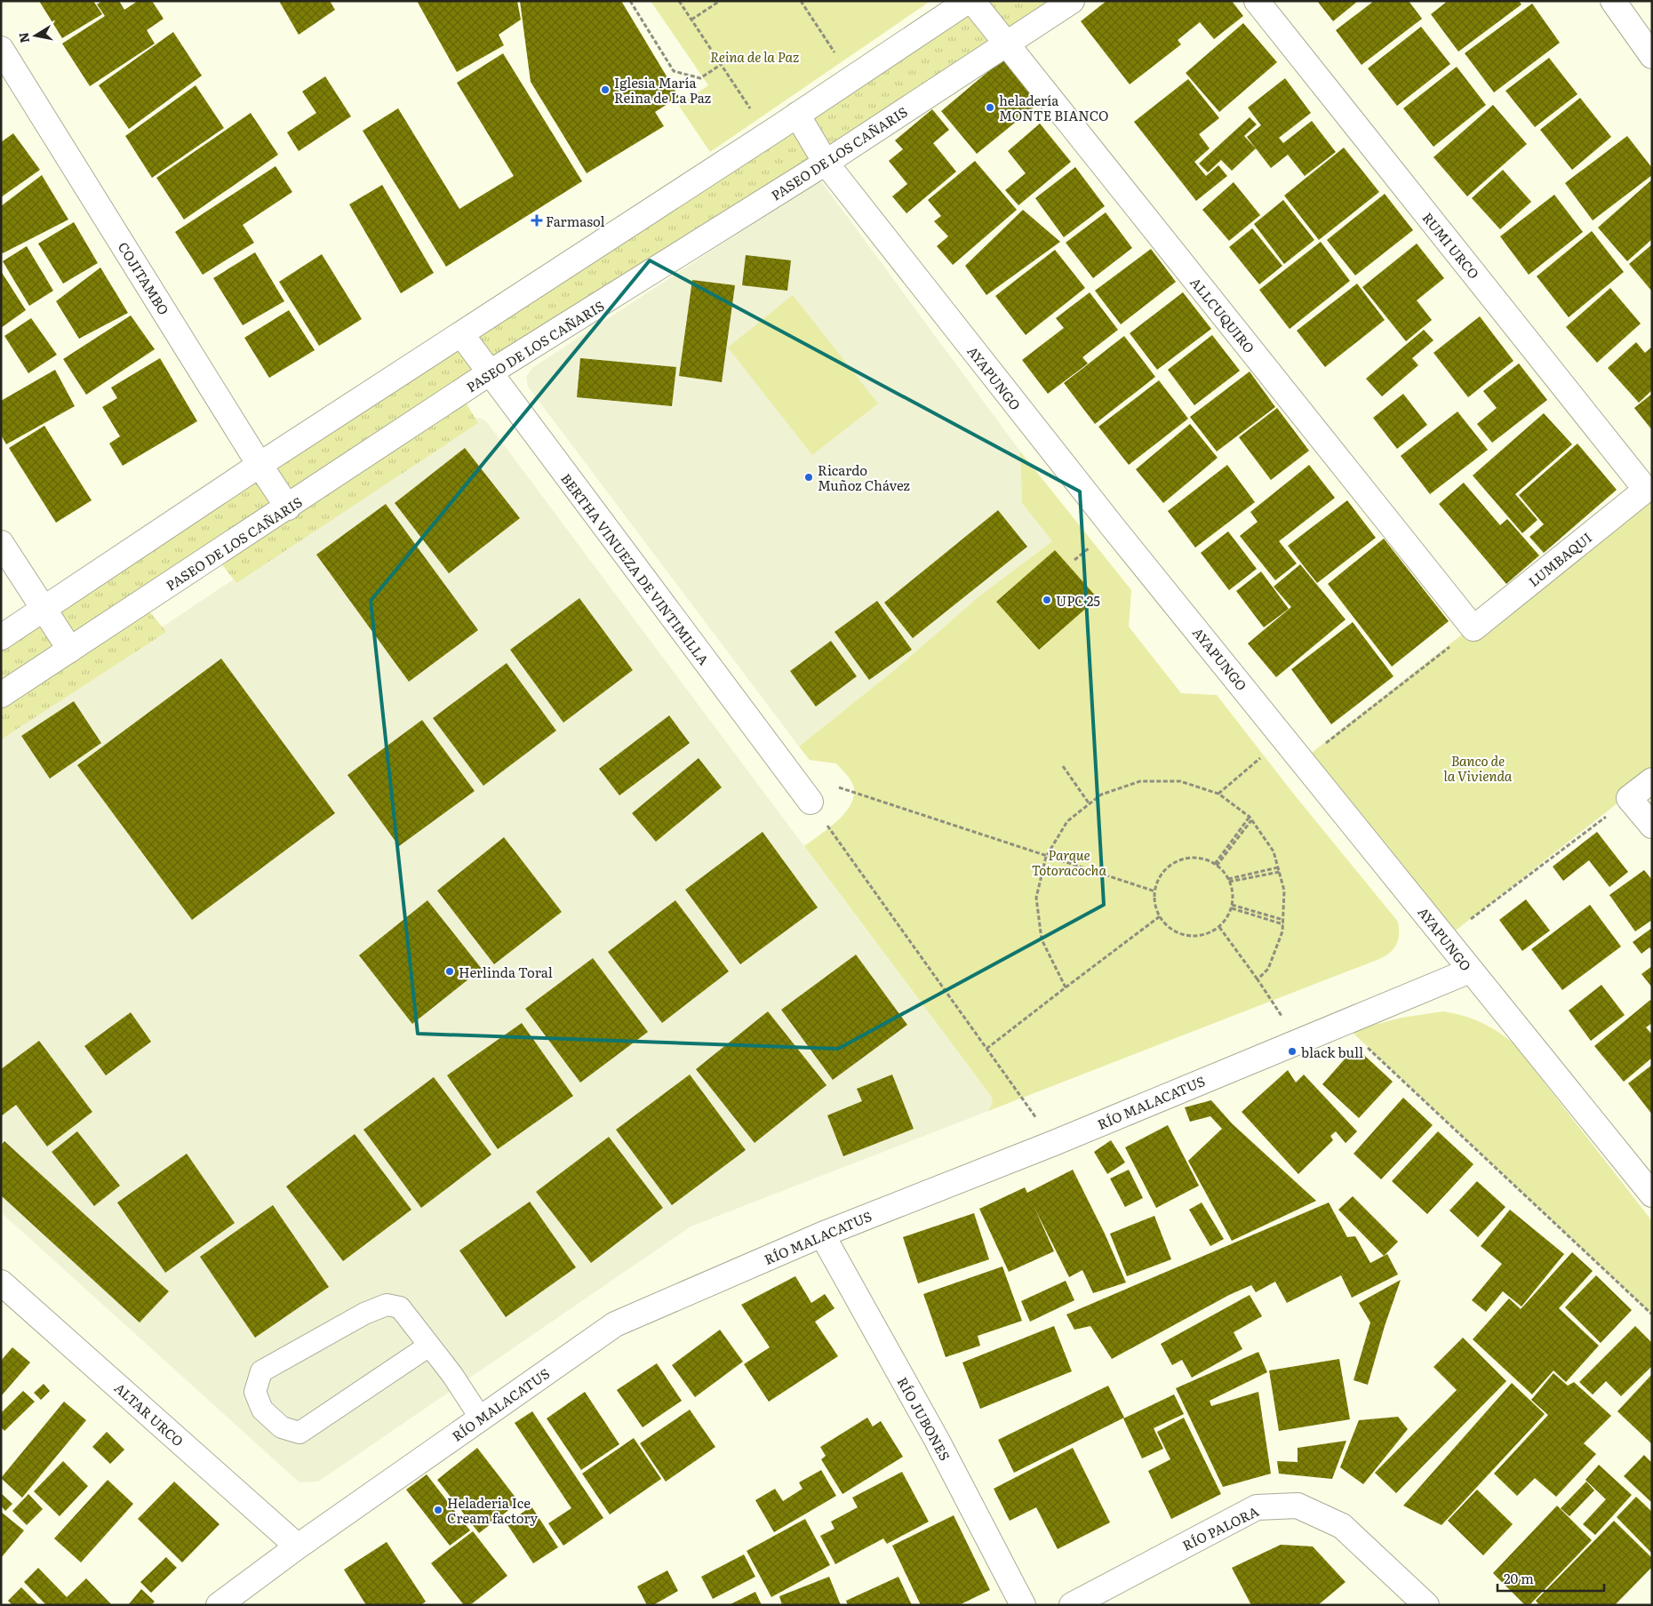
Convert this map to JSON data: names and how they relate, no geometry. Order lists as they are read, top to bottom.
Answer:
{
  "streets": {
    "street": [
      "PASEO DE LOS CAÑARIS",
      "RUMI URCO",
      "COJITAMBO",
      "ALLCUQUIRO",
      "AYAPUNGO",
      "LUMBAQUI",
      "BERTHA VINUEZA DE VINTIMILLA",
      "RÍO MALACATUS",
      "ALTAR URCO",
      "RÍO JUBONES",
      "RÍO PALORA"
    ]
  },
  "crossings": [
    ["PASEO DE LOS CAÑARIS", "COJITAMBO"],
    ["PASEO DE LOS CAÑARIS", "ALLCUQUIRO"],
    ["PASEO DE LOS CAÑARIS", "AYAPUNGO"],
    ["PASEO DE LOS CAÑARIS", "BERTHA VINUEZA DE VINTIMILLA"],
    ["RUMI URCO", "LUMBAQUI"],
    ["ALLCUQUIRO", "LUMBAQUI"],
    ["AYAPUNGO", "RÍO MALACATUS"],
    ["RÍO MALACATUS", "ALTAR URCO"],
    ["RÍO MALACATUS", "RÍO JUBONES"]
  ],
  "parks": ["Reina de la Paz", "Banco de la Vivienda", "Parque Totoracocha"],
  "places": {
    "other": [
      "Iglesia María Reina de La Paz",
      "heladería MONTE BIANCO",
      "Ricardo Muñoz Chávez",
      "UPC 25",
      "Herlinda Toral",
      "black bull",
      "Heladeria Ice Cream factory"
    ],
    "health": ["Farmasol"]
  },
  "scale_bar": "20 m",
  "north": "left"
}
